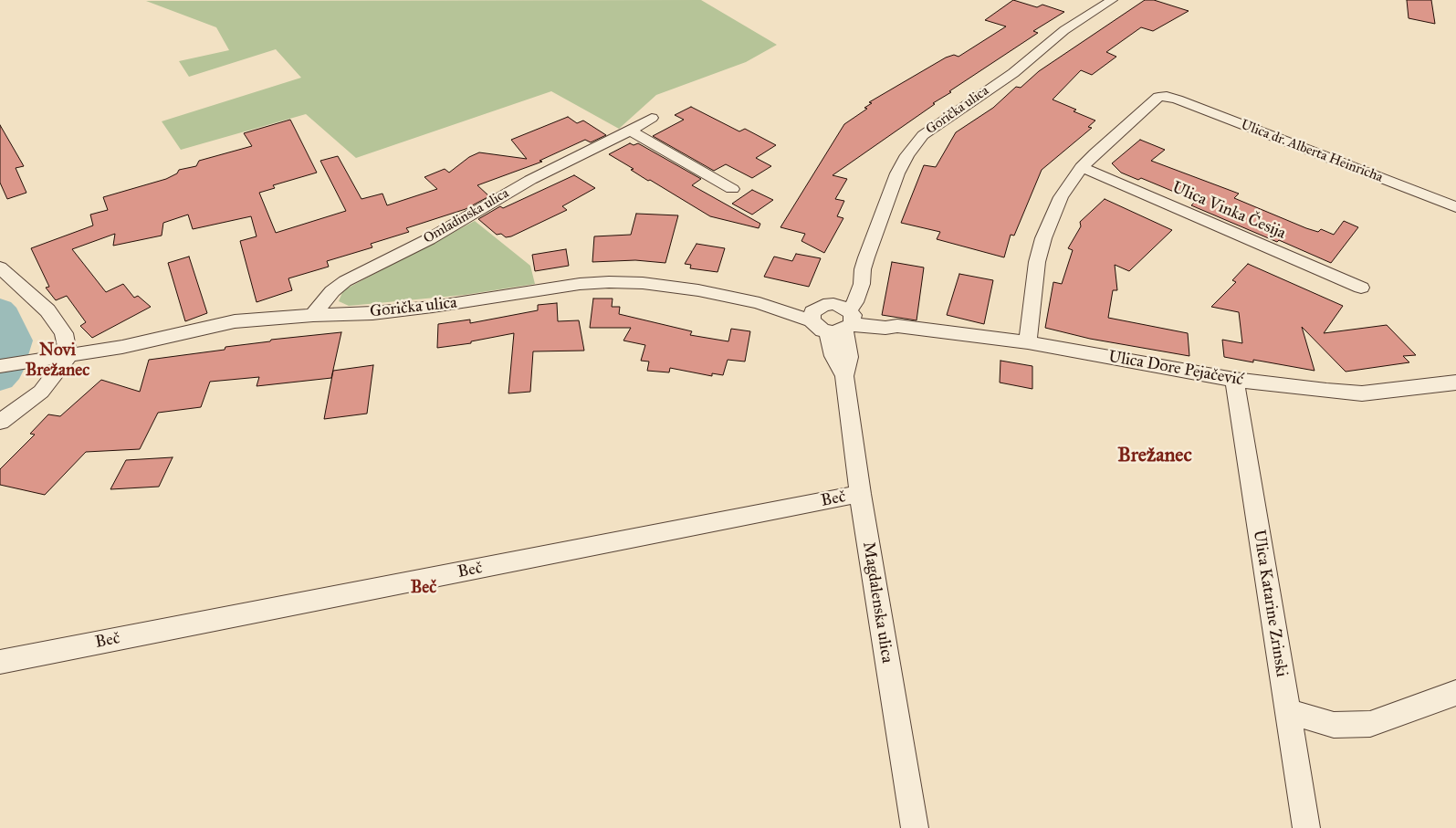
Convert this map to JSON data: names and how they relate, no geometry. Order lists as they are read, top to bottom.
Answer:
{
  "streets": {
    "street": [
      "Gorička ulica",
      "Ulica dr. Alberta Heinricha",
      "Ulica Vinka Česija",
      "Omladinska ulica",
      "Ulica Dore Pejačević",
      "Beč",
      "Magdalenska ulica",
      "Ulica Katarine Zrinski"
    ]
  },
  "crossings": [
    ["Gorička ulica", "Omladinska ulica"],
    ["Gorička ulica", "Ulica Dore Pejačević"],
    ["Gorička ulica", "Magdalenska ulica"],
    ["Ulica dr. Alberta Heinricha", "Ulica Vinka Česija"],
    ["Ulica Dore Pejačević", "Magdalenska ulica"],
    ["Ulica Dore Pejačević", "Ulica Katarine Zrinski"],
    ["Beč", "Magdalenska ulica"]
  ],
  "districts": ["Novi Brežanec", "Brežanec", "Beč"]
}
